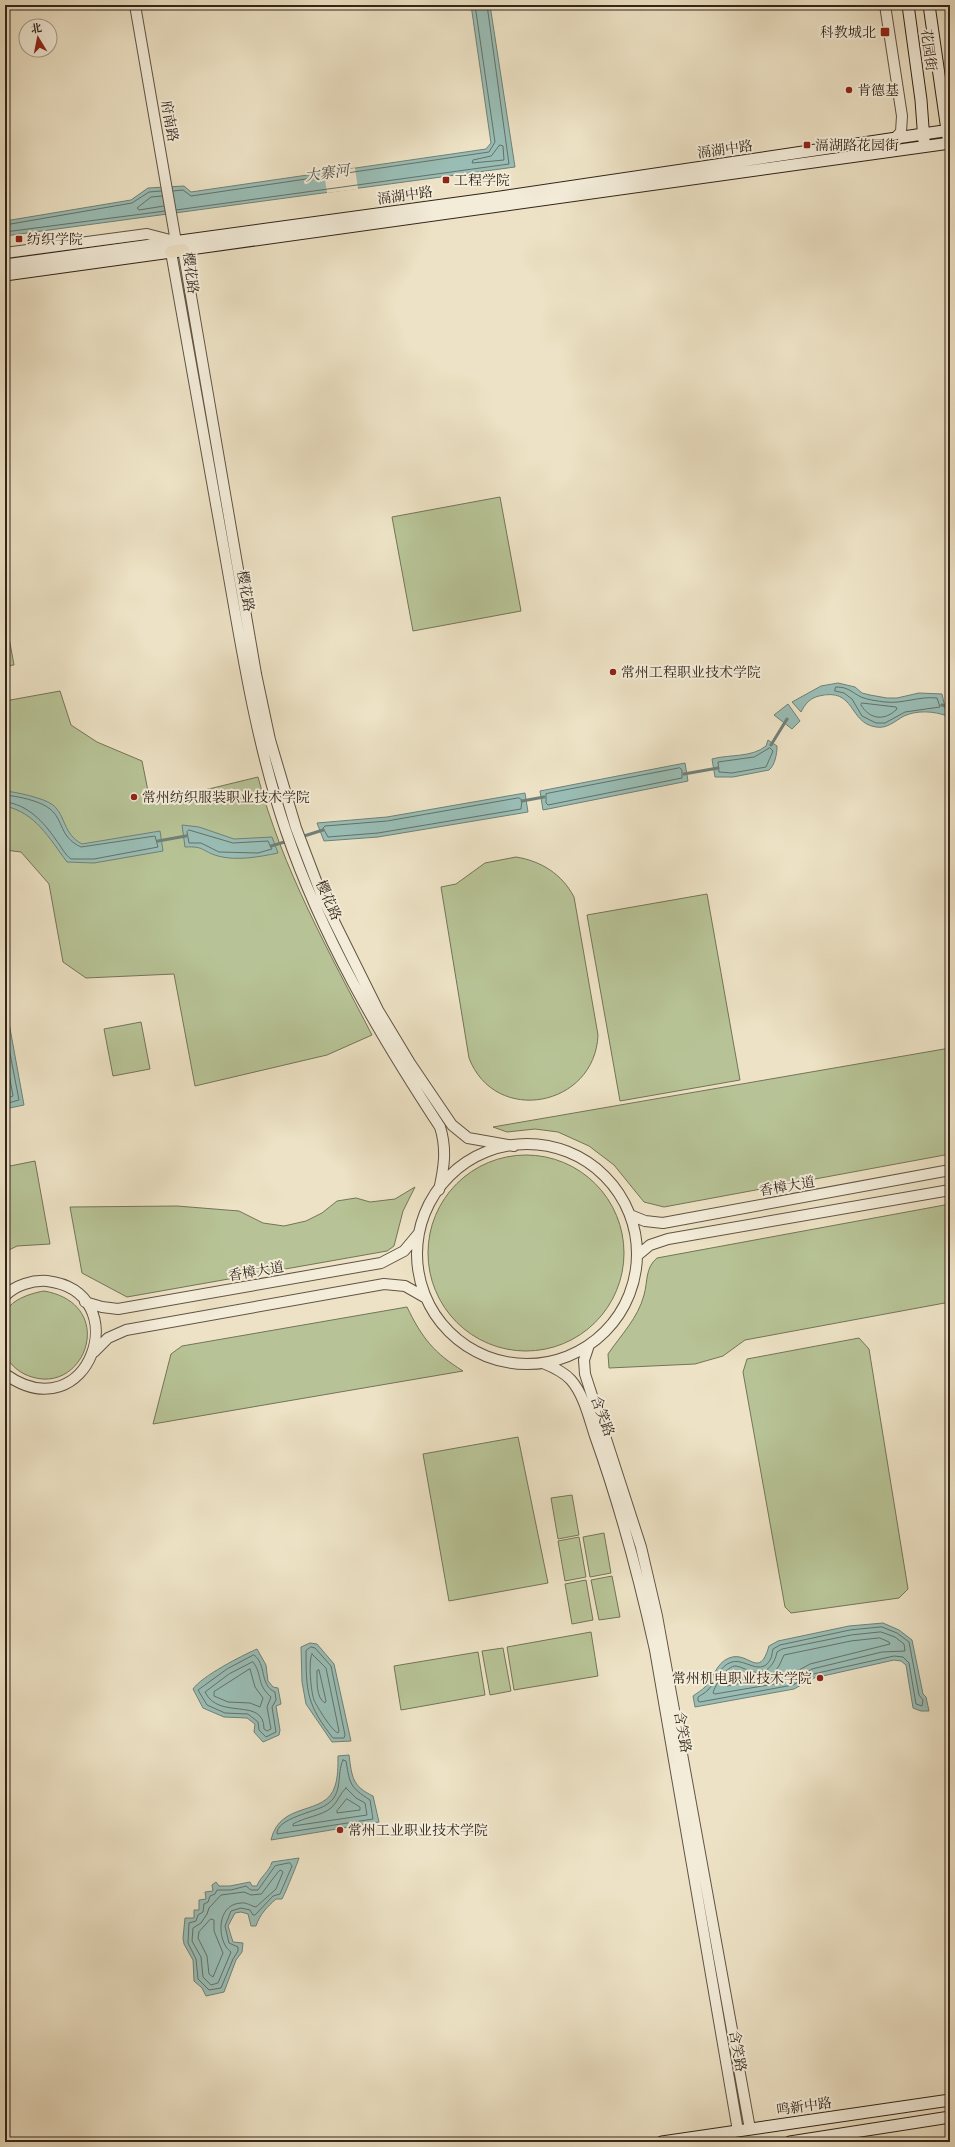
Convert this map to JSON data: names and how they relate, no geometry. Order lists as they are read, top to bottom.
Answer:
{
  "streets": {
    "main road": ["花园街", "滆湖中路", "鸣新中路"],
    "street": [
      "府南路",
      "樱花路",
      "香樟大道",
      "含笑路"
    ]
  },
  "crossings": [
    ["花园街", "滆湖中路"],
    ["府南路", "滆湖中路"],
    ["府南路", "樱花路"],
    ["滆湖中路", "樱花路"],
    ["含笑路", "鸣新中路"]
  ],
  "water": ["大寨河"],
  "places": {
    "transit": [
      "科教城北",
      "滆湖路花园街",
      "工程学院",
      "纺织学院"
    ],
    "other": [
      "肯德基",
      "常州工程职业技术学院",
      "常州纺织服装职业技术学院",
      "常州机电职业技术学院",
      "常州工业职业技术学院"
    ]
  },
  "north": "top"
}
